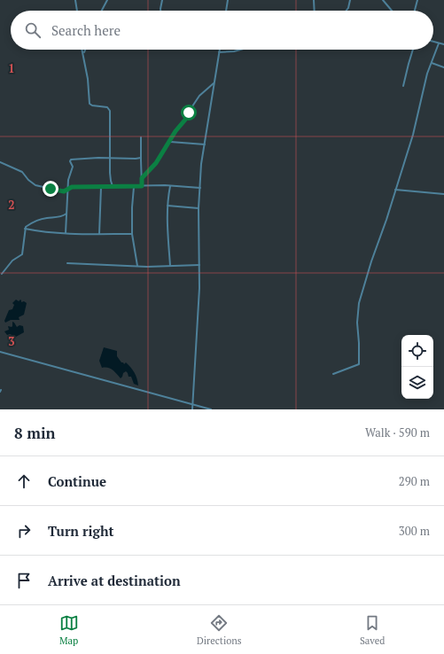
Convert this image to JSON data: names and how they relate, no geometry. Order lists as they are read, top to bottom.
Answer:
{
  "page": {
    "search": "Search here",
    "heading": ["8 min", "Walk · 590 m"],
    "list": [
      ["Continue", "290 m"],
      ["Turn right", "300 m"],
      "Arrive at destination"
    ],
    "nav": ["Map", "Directions", "Saved"]
  },
  "grid": {
    "rows": ["1", "2", "3"]
  }
}
